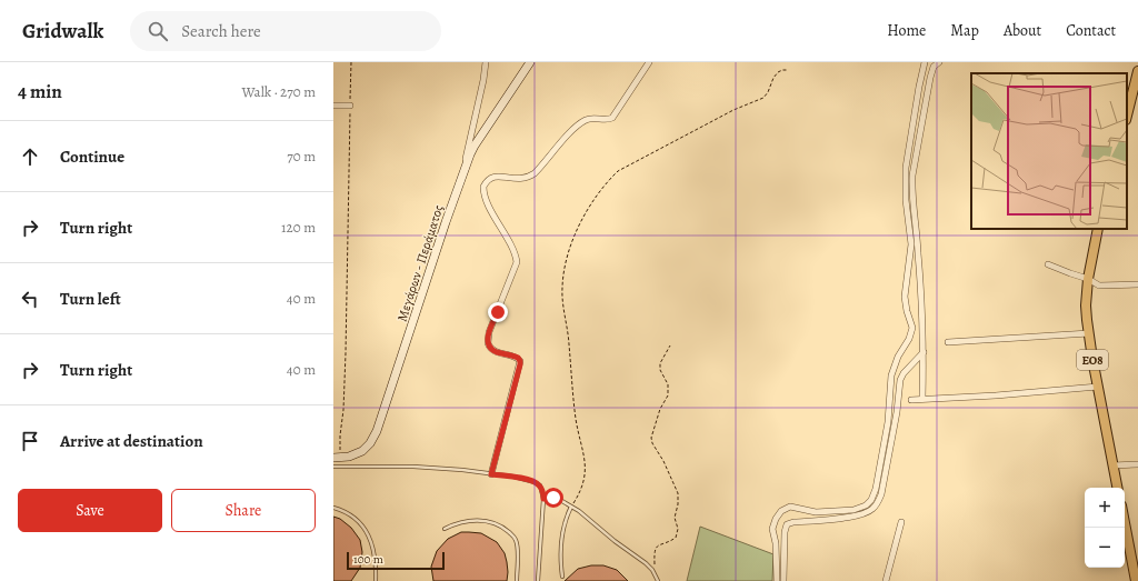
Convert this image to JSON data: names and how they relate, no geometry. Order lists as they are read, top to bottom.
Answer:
{
  "streets": {
    "main road": ["Μεγάρων - Περάματος", "ΕΟ8"]
  },
  "scale_bar": "100 m",
  "page": {
    "header": "Gridwalk",
    "search": "Search here",
    "nav": [
      "Home",
      "Map",
      "About",
      "Contact"
    ],
    "heading": ["4 min", "Walk · 270 m"],
    "list": [
      ["Continue", "70 m"],
      ["Turn right", "120 m"],
      ["Turn left", "40 m"],
      ["Turn right", "40 m"],
      "Arrive at destination"
    ],
    "buttons": ["Save", "Share"],
    "map_buttons": ["+", "−"],
    "scale": "100 m"
  }
}
